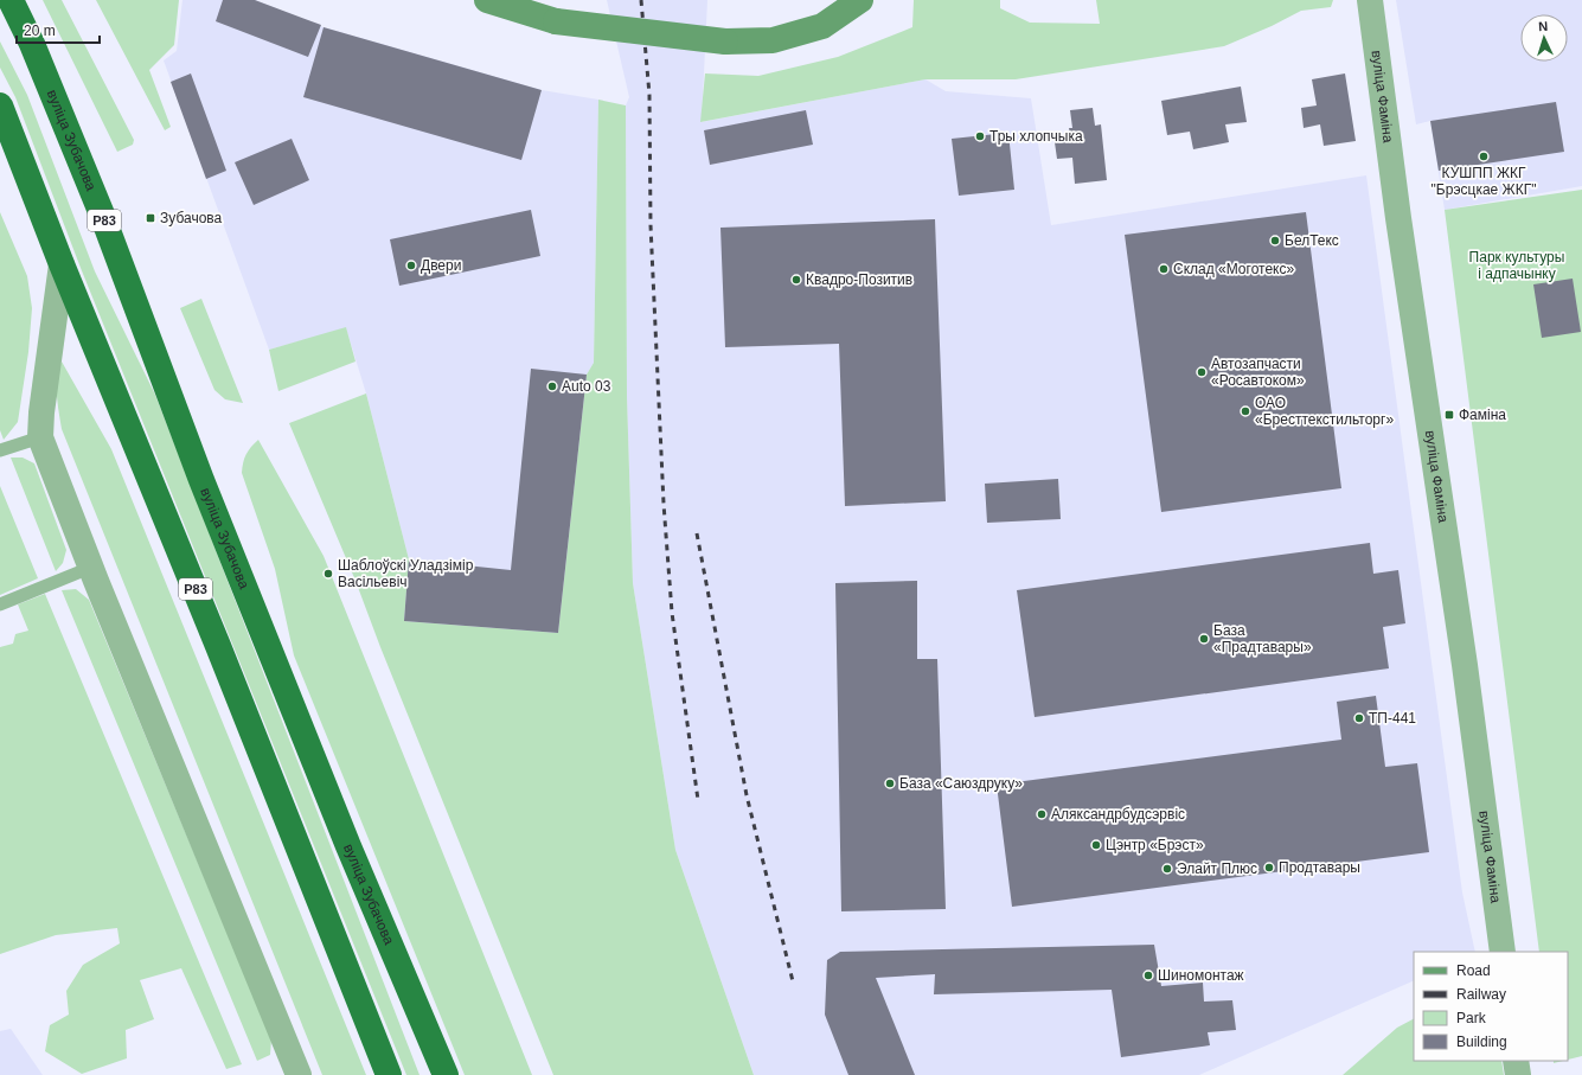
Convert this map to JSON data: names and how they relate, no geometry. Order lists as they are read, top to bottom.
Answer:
{
  "streets": {
    "highway": ["вуліца Зубачова", "Р83"],
    "street": ["вуліца Фаміна"]
  },
  "parks": ["Парк культуры і адпачынку"],
  "places": {
    "other": [
      "Тры хлопчыка",
      "КУШПП ЖКГ \"Брэсцкае ЖКГ\"",
      "БелТекс",
      "Двери",
      "Склад «Моготекс»",
      "Квадро-Позитив",
      "Автозапчасти «Росавтоком»",
      "Auto 03",
      "ОАО «Бресттекстильторг»",
      "Шаблоўскі Уладзімір Васільевіч",
      "База «Прадтавары»",
      "ТП-441",
      "База «Саюздруку»",
      "Аляксандрбудсэрвіс",
      "Цэнтр «Брэст»",
      "Продтавары",
      "Элайт Плюс",
      "Шиномонтаж"
    ],
    "transit": ["Зубачова", "Фаміна"]
  },
  "legend": [
    "Road",
    "Railway",
    "Park",
    "Building"
  ],
  "scale_bar": "20 m",
  "north": "top"
}
